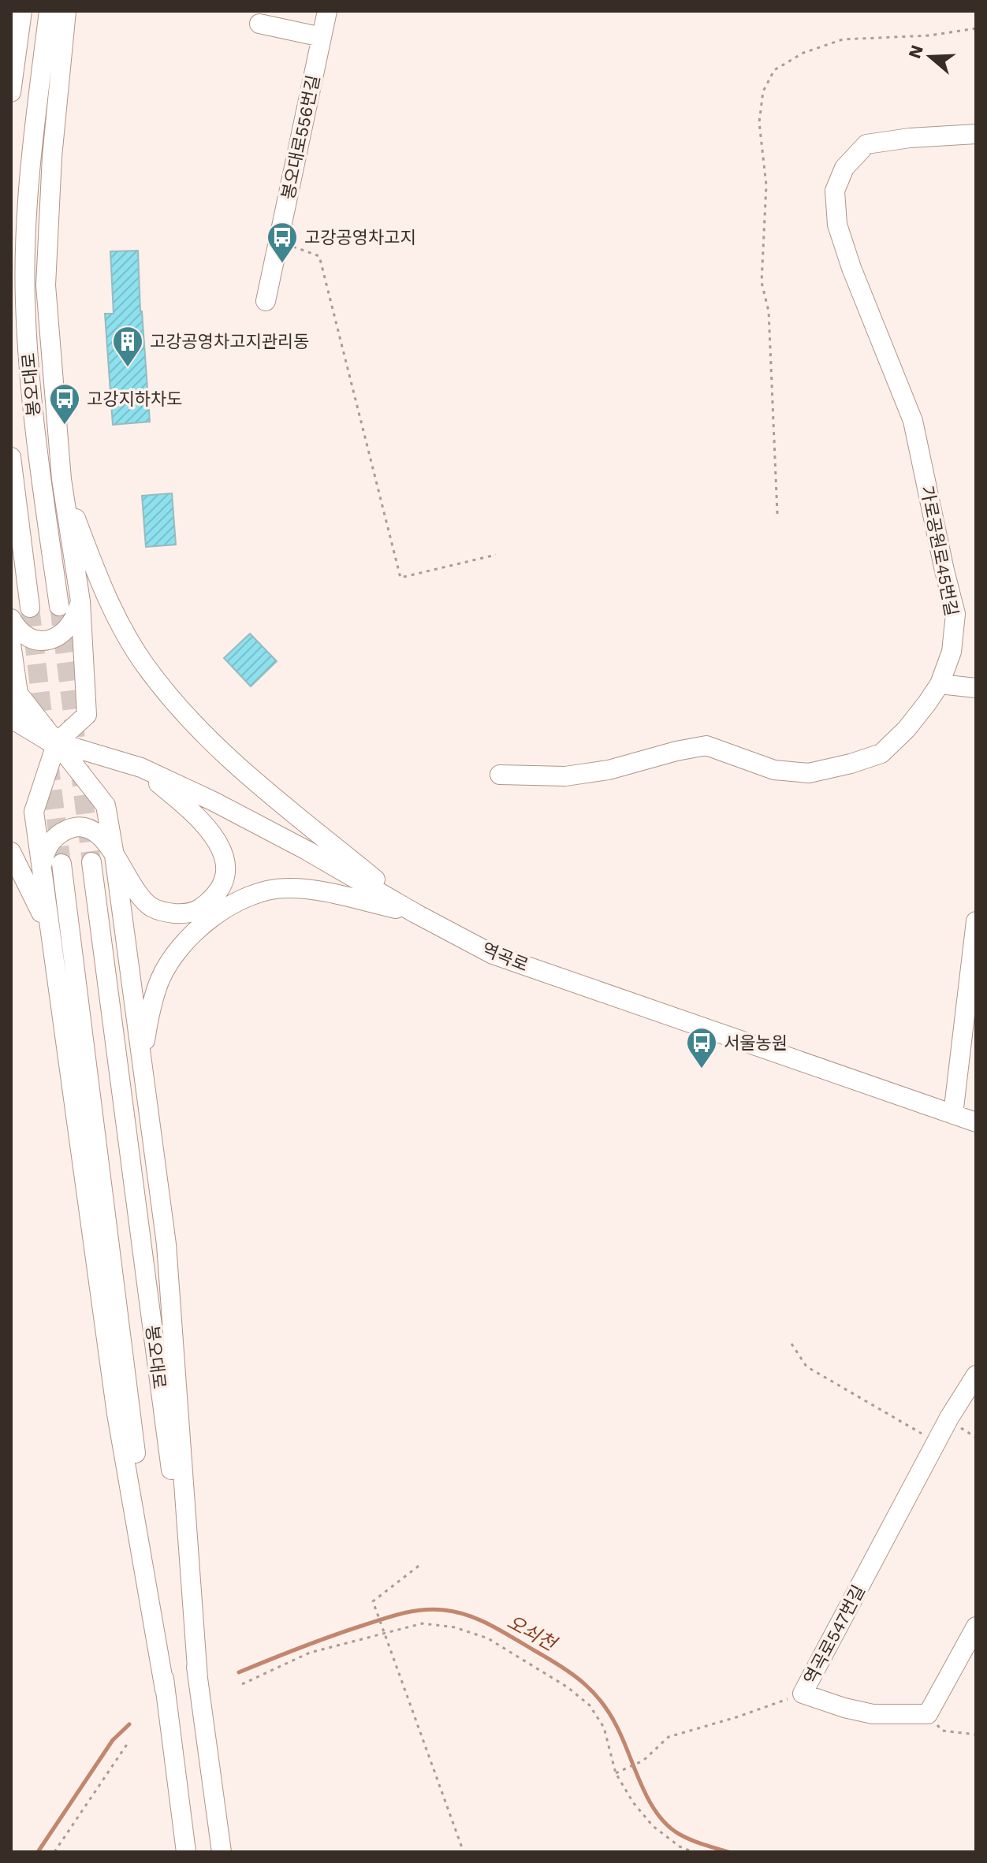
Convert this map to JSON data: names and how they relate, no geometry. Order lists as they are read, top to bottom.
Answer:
{
  "streets": {
    "street": [
      "봉오대로556번길",
      "봉오대로",
      "가로공원로45번길",
      "역곡로",
      "역곡로547번길"
    ]
  },
  "water": ["오쇠천"],
  "places": {
    "bus stop": ["고강공영차고지", "고강지하차도", "서울농원"],
    "building": ["고강공영차고지관리동"]
  },
  "north": "left"
}
